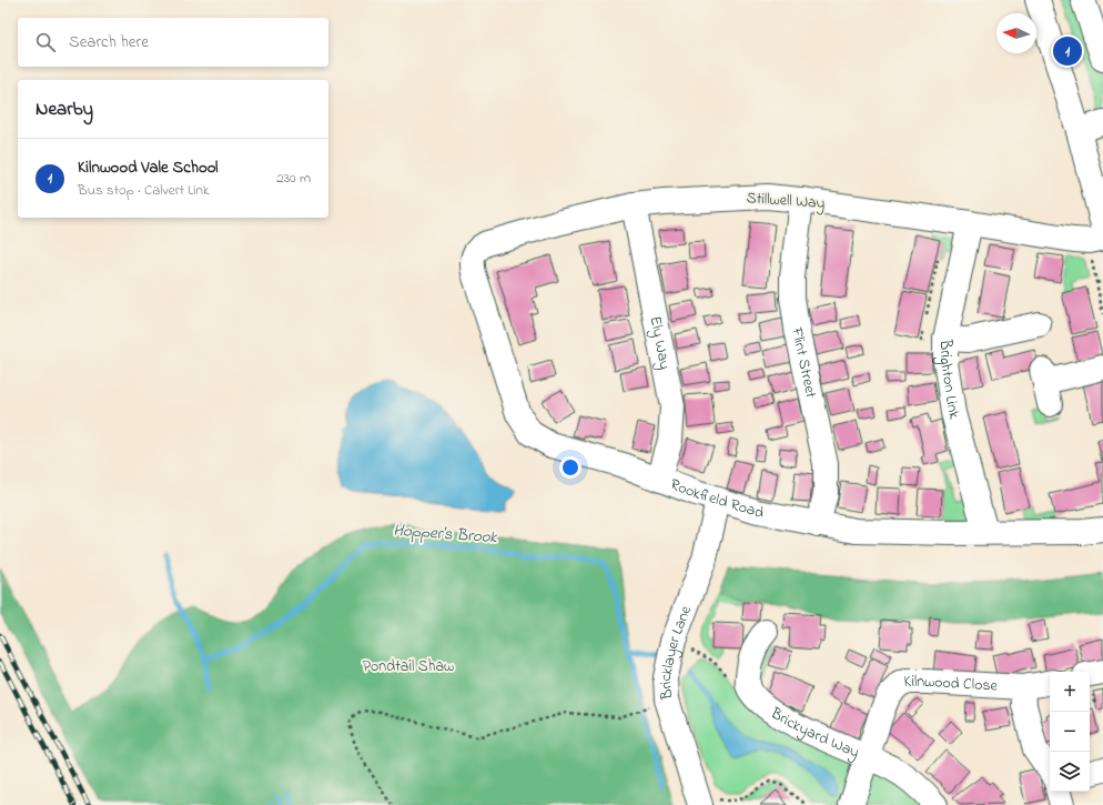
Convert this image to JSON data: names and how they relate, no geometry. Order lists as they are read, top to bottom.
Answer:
{
  "streets": {
    "street": [
      "Stillwell Way",
      "Ely Way",
      "Flint Street",
      "Brighton Link",
      "Rookfield Road",
      "Bricklayer Lane",
      "Kilnwood Close",
      "Brickyard Way"
    ]
  },
  "crossings": [
    ["Stillwell Way", "Ely Way"],
    ["Stillwell Way", "Flint Street"],
    ["Stillwell Way", "Brighton Link"],
    ["Stillwell Way", "Rookfield Road"],
    ["Ely Way", "Rookfield Road"],
    ["Flint Street", "Rookfield Road"],
    ["Brighton Link", "Rookfield Road"],
    ["Rookfield Road", "Bricklayer Lane"],
    ["Kilnwood Close", "Brickyard Way"]
  ],
  "water": ["Hopper's Brook"],
  "parks": ["Pondtail Shaw"],
  "north": "left",
  "page": {
    "search": "Search here",
    "pins": "1",
    "heading": "Nearby",
    "list": [
      {
        "mark": "1",
        "name": "Kilnwood Vale School",
        "note": "Bus stop · Calvert Link",
        "value": "230 m"
      }
    ],
    "map_buttons": ["+", "−"]
  }
}
